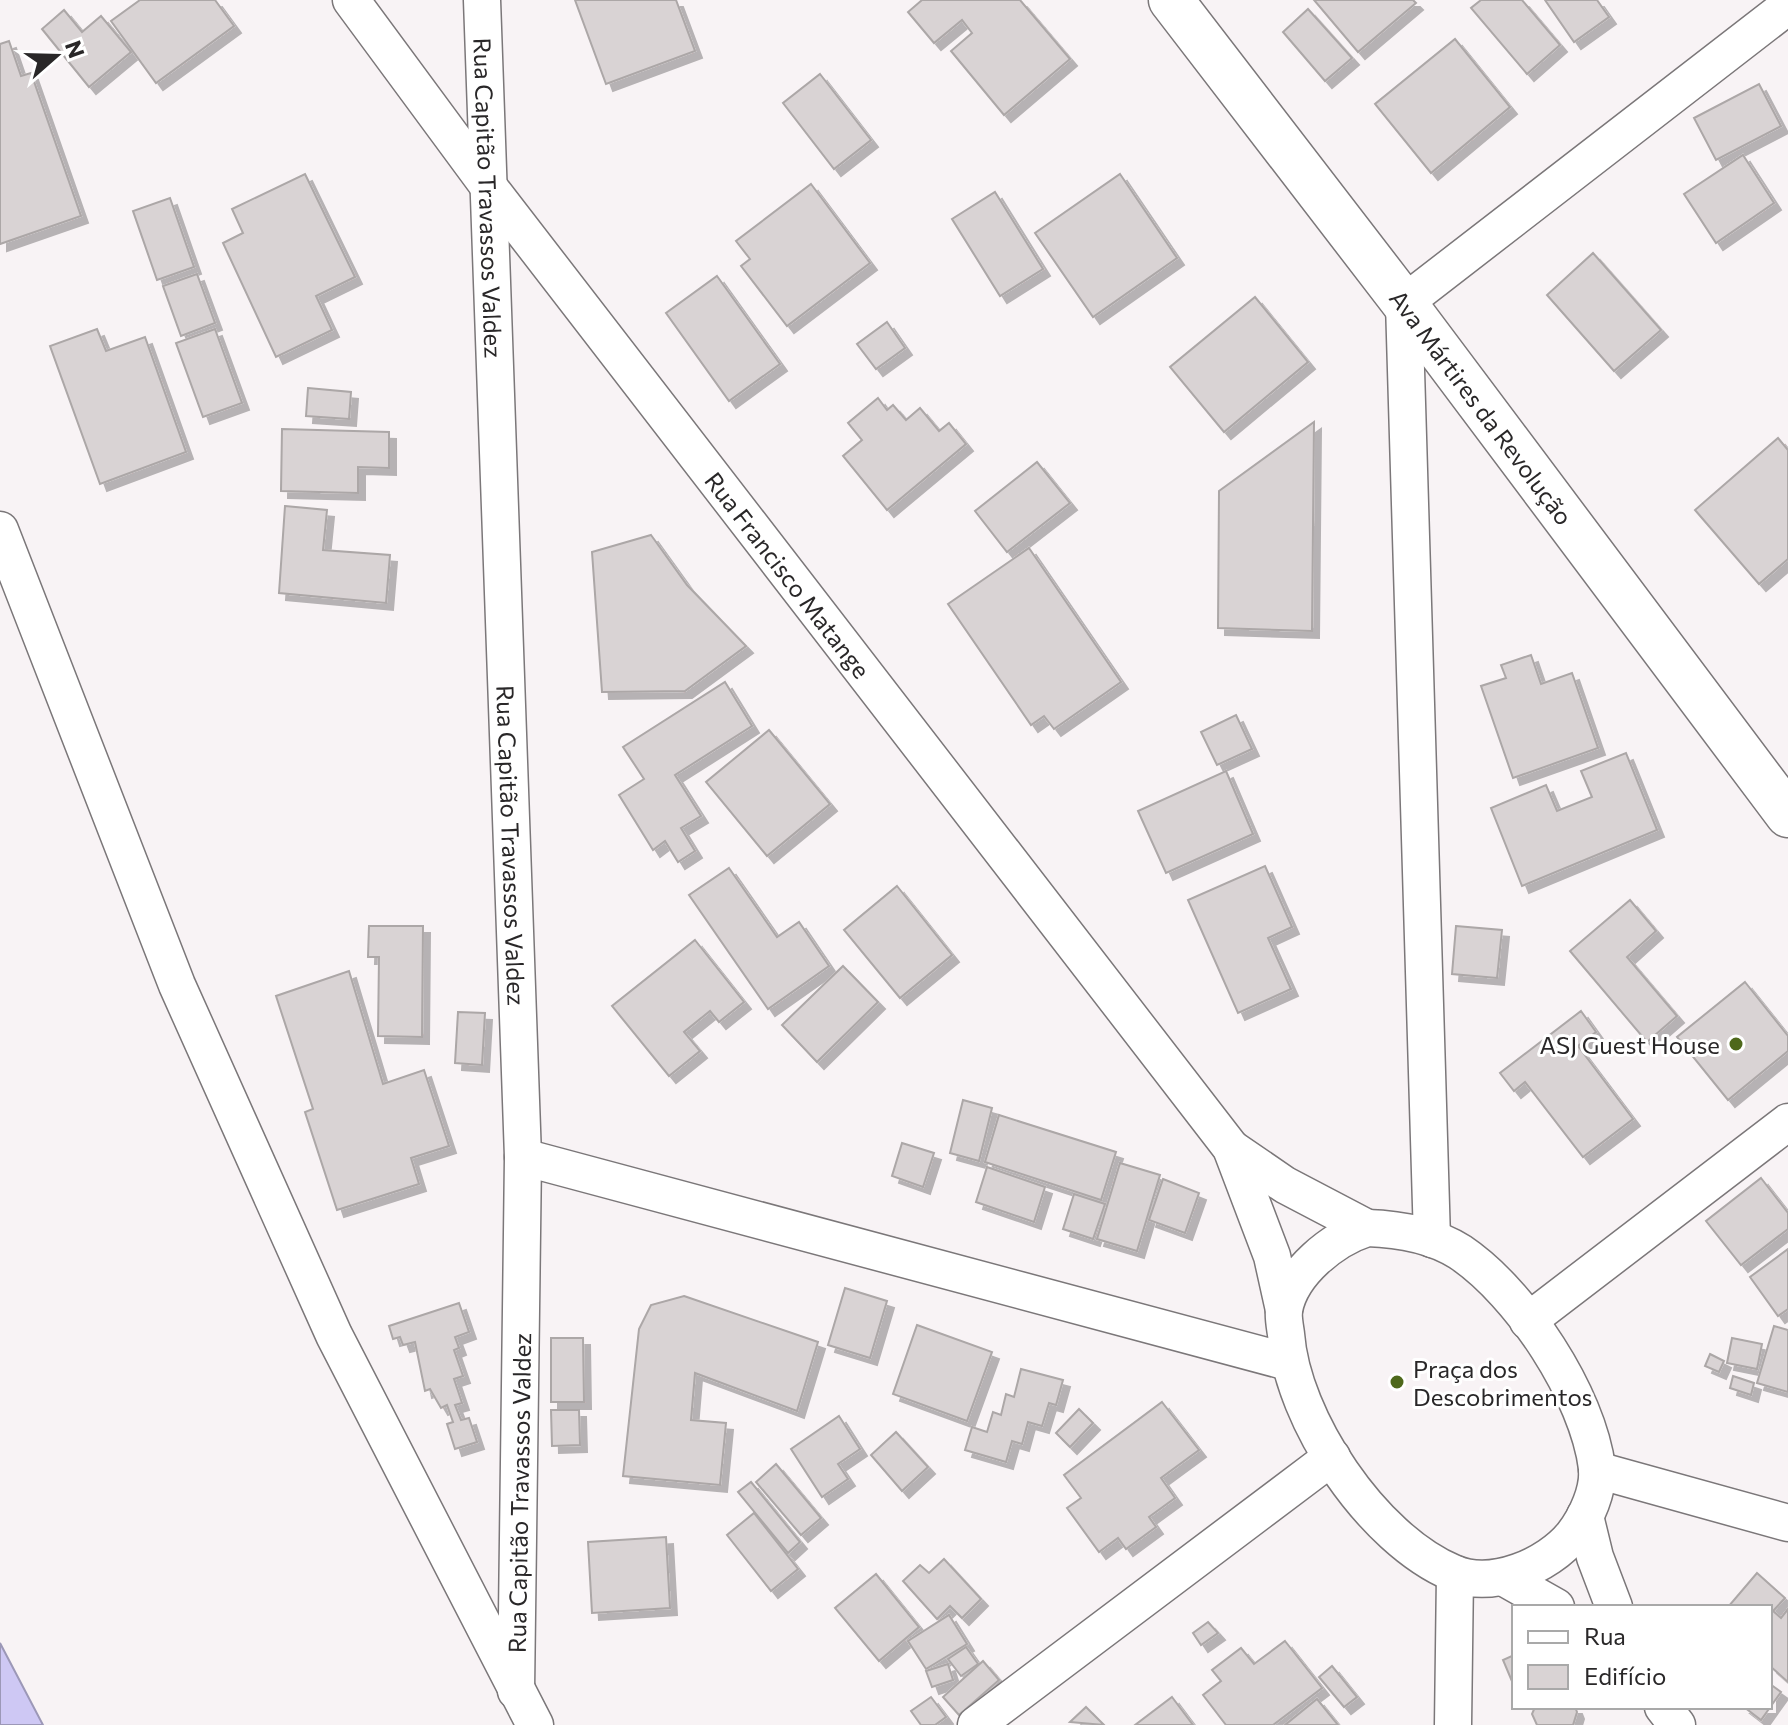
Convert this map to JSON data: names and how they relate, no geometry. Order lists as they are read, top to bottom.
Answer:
{
  "streets": {
    "street": ["Rua Capitão Travassos Valdez", "Ava Mártires da Revolução", "Rua Francisco Matange"]
  },
  "crossings": [
    ["Rua Capitão Travassos Valdez", "Rua Francisco Matange"]
  ],
  "places": ["ASJ Guest House", "Praça dos Descobrimentos"],
  "legend": ["Rua", "Edifício"],
  "north": "right"
}
